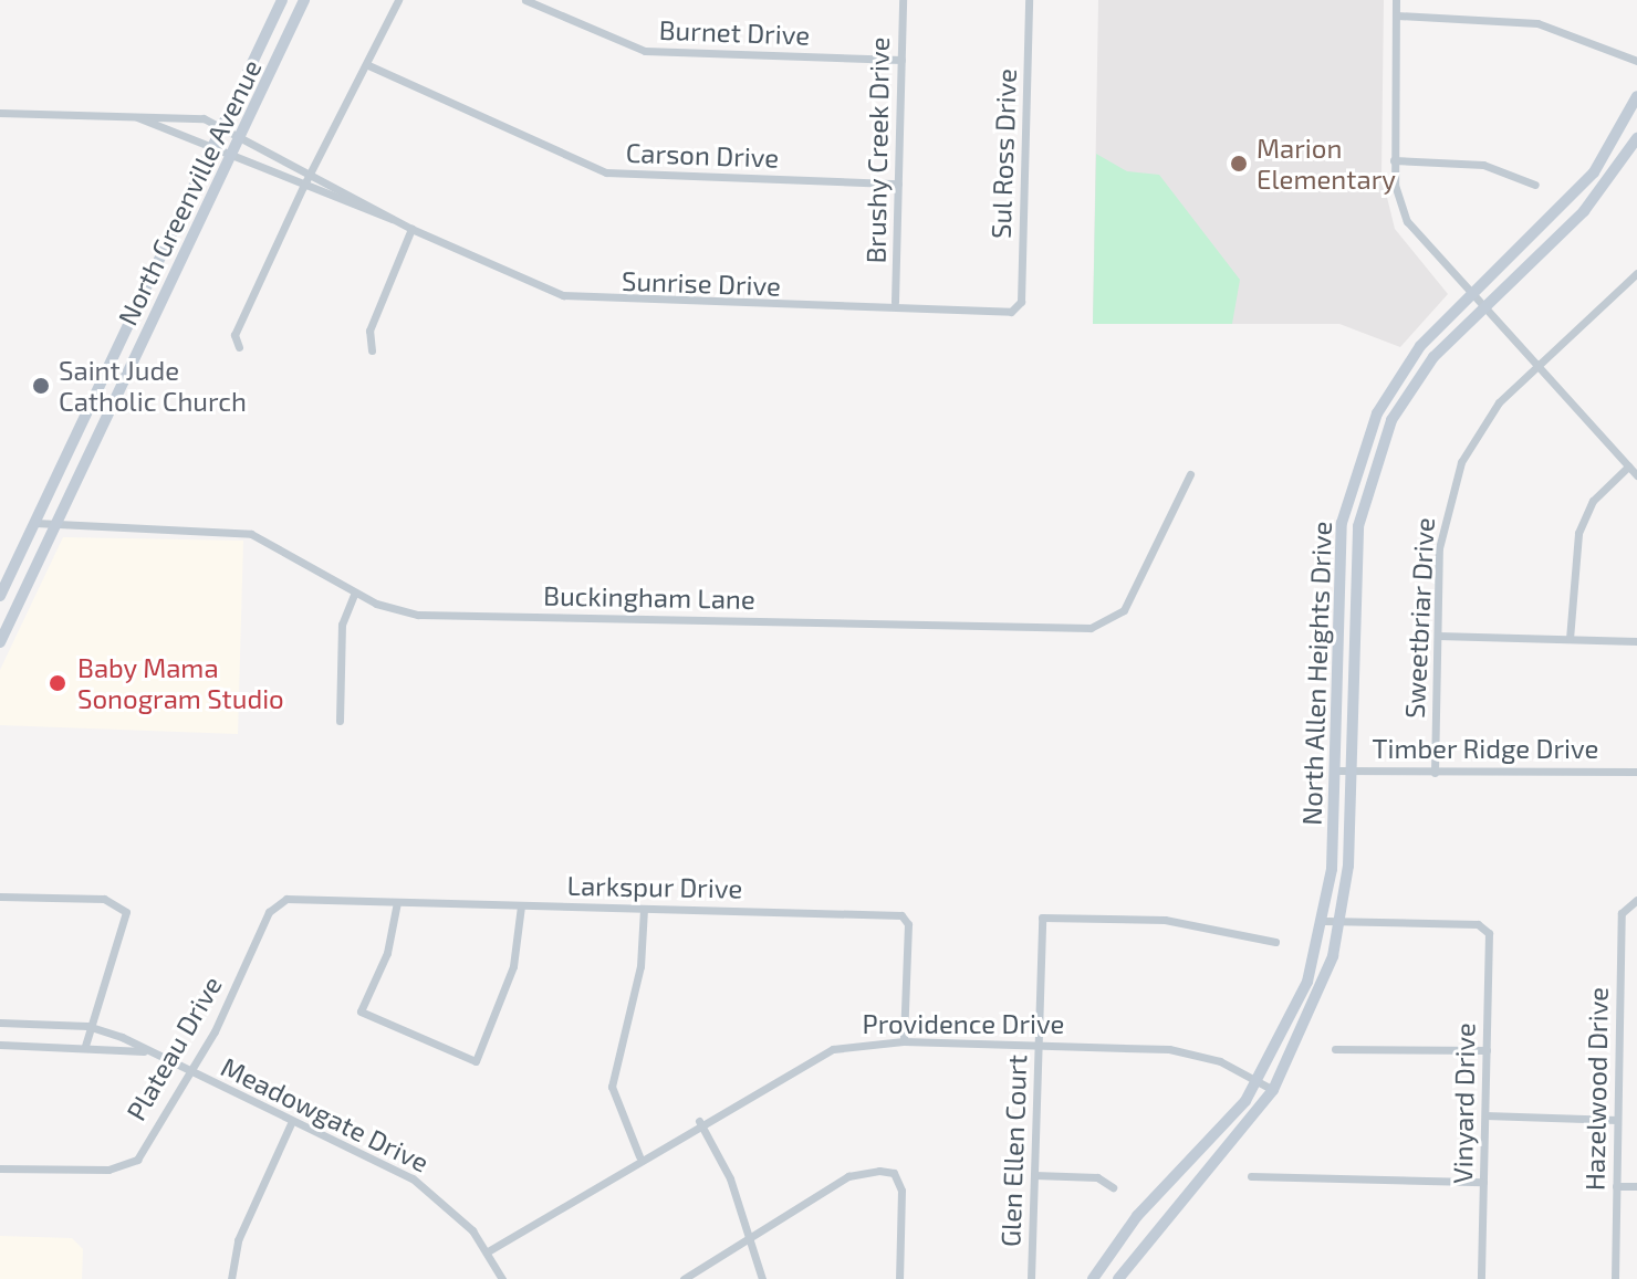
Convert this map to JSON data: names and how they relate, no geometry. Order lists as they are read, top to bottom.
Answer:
{
  "streets": {
    "main road": ["North Greenville Avenue", "North Allen Heights Drive"],
    "street": [
      "Burnet Drive",
      "Brushy Creek Drive",
      "Sul Ross Drive",
      "Carson Drive",
      "Sunrise Drive",
      "Buckingham Lane",
      "Sweetbriar Drive",
      "Timber Ridge Drive",
      "Larkspur Drive",
      "Providence Drive",
      "Plateau Drive",
      "Hazelwood Drive",
      "Vinyard Drive",
      "Meadowgate Drive",
      "Glen Ellen Court"
    ]
  },
  "crossings": [
    ["Burnet Drive", "Brushy Creek Drive"],
    ["Brushy Creek Drive", "Carson Drive"],
    ["Brushy Creek Drive", "Sunrise Drive"],
    ["Sul Ross Drive", "Sunrise Drive"],
    ["North Greenville Avenue", "Sunrise Drive"],
    ["North Greenville Avenue", "Buckingham Lane"],
    ["Sweetbriar Drive", "Timber Ridge Drive"],
    ["North Allen Heights Drive", "Timber Ridge Drive"],
    ["North Allen Heights Drive", "Providence Drive"],
    ["North Allen Heights Drive", "Vinyard Drive"],
    ["Larkspur Drive", "Providence Drive"],
    ["Larkspur Drive", "Plateau Drive"],
    ["Providence Drive", "Meadowgate Drive"],
    ["Providence Drive", "Glen Ellen Court"],
    ["Plateau Drive", "Meadowgate Drive"]
  ],
  "places": ["Marion Elementary", "Saint Jude Catholic Church", "Baby Mama Sonogram Studio"]
}
